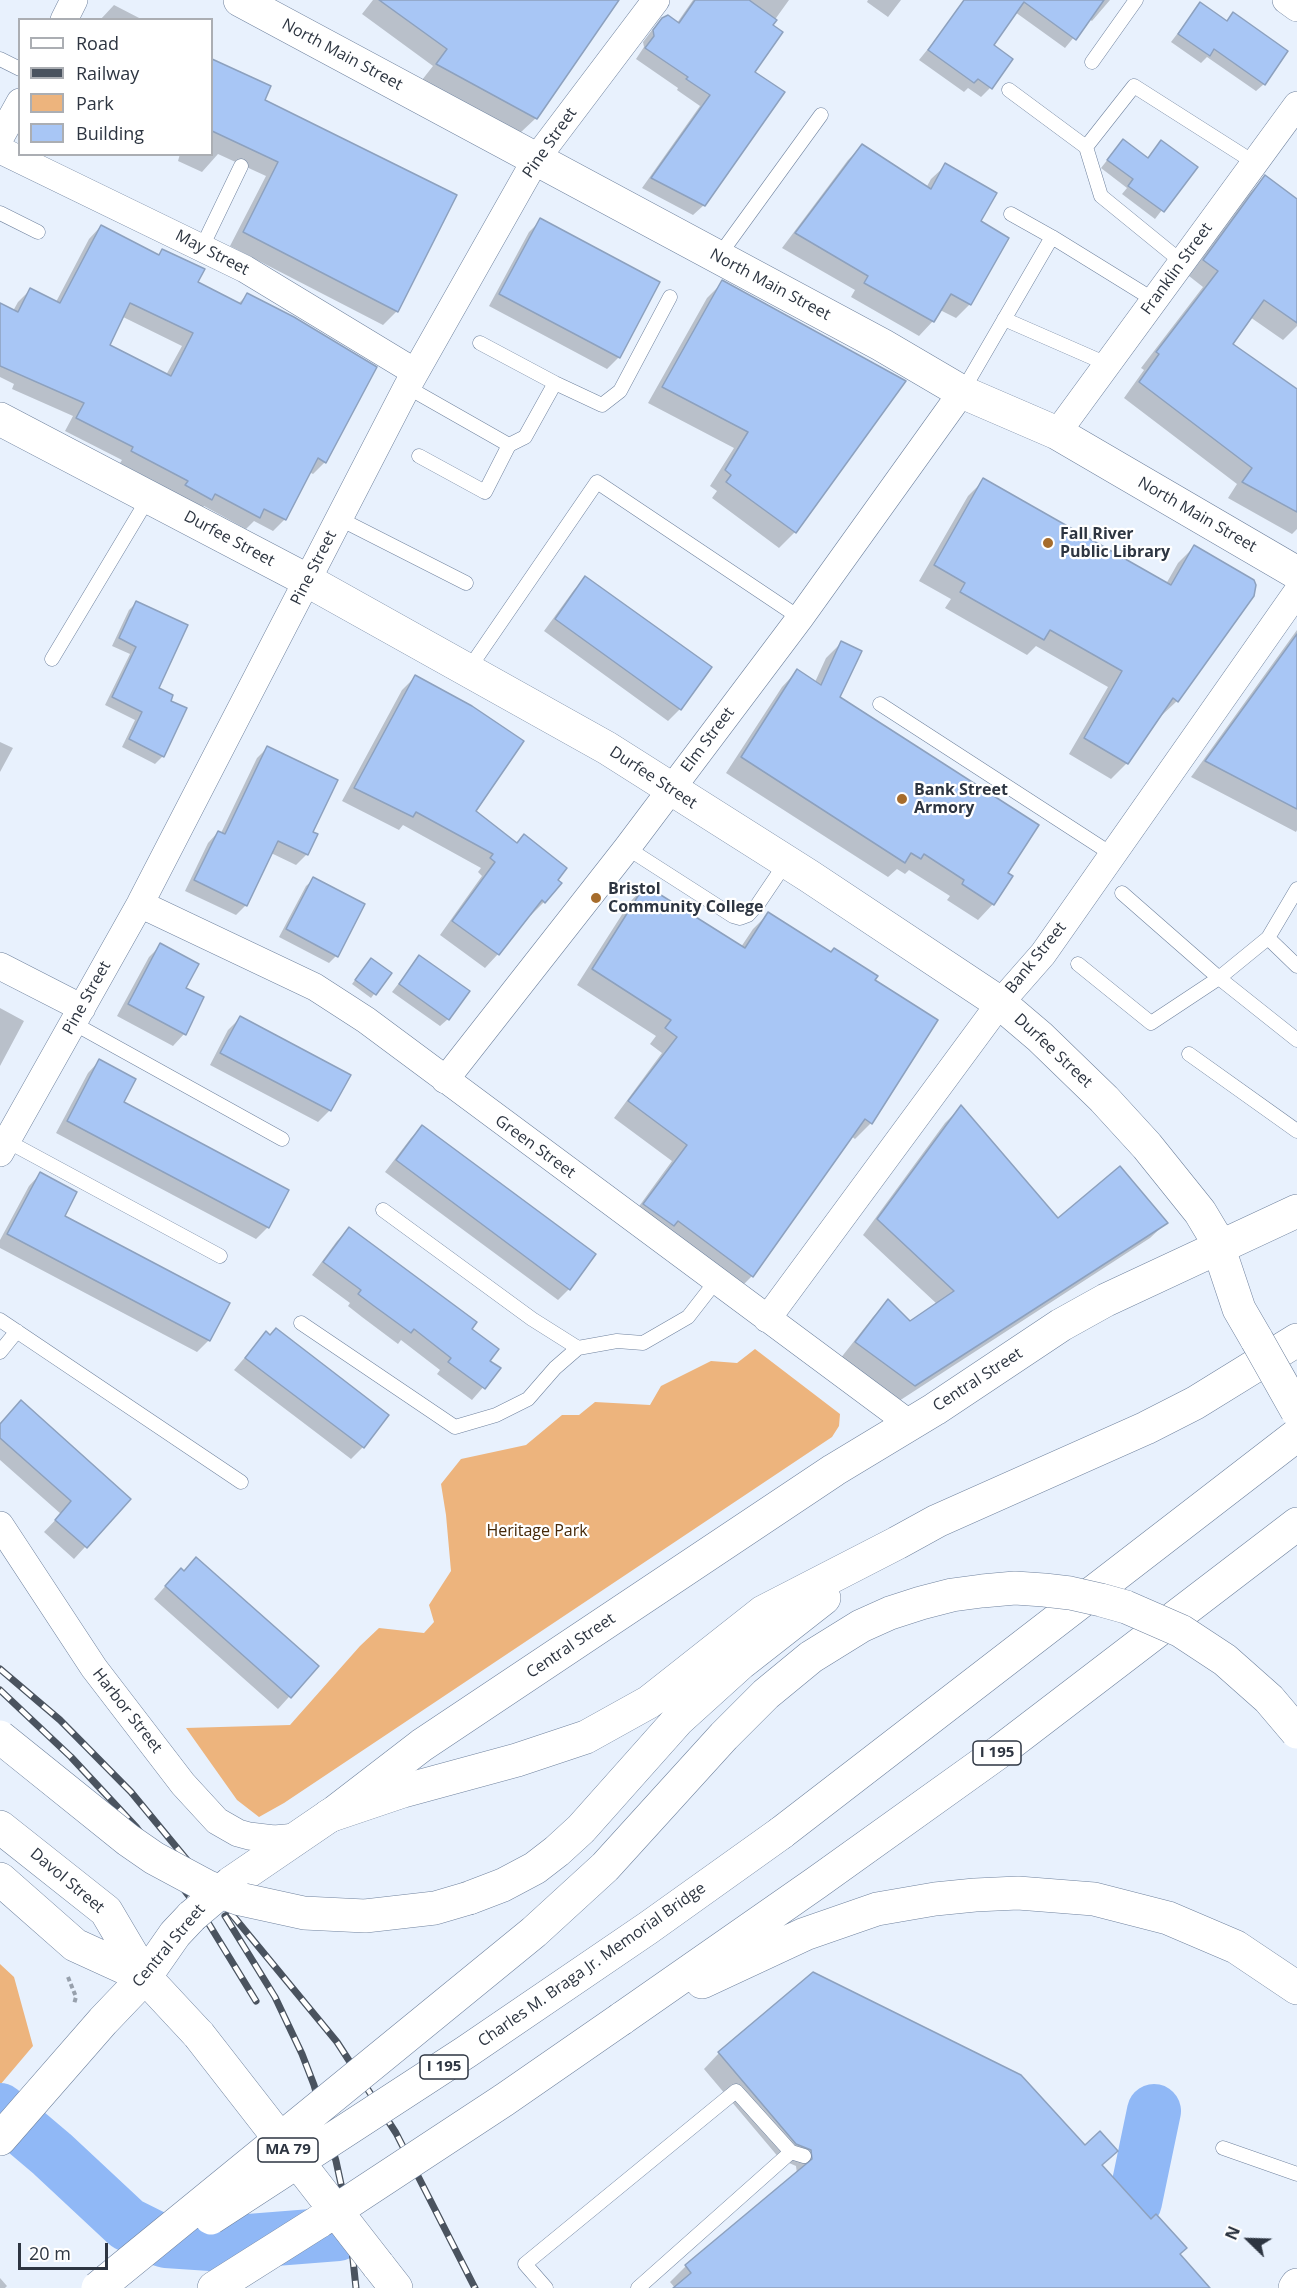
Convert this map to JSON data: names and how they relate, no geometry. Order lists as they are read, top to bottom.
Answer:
{
  "streets": {
    "main road": [
      "North Main Street",
      "Durfee Street",
      "Central Street",
      "I 195",
      "Davol Street",
      "Charles M. Braga Jr. Memorial Bridge",
      "MA 79"
    ],
    "street": [
      "Pine Street",
      "May Street",
      "Franklin Street",
      "Elm Street",
      "Bank Street",
      "Green Street",
      "Harbor Street"
    ]
  },
  "crossings": [
    ["North Main Street", "Pine Street"],
    ["North Main Street", "Franklin Street"],
    ["North Main Street", "Elm Street"],
    ["Pine Street", "May Street"],
    ["Pine Street", "Durfee Street"],
    ["Pine Street", "Green Street"],
    ["Durfee Street", "Elm Street"],
    ["Durfee Street", "Bank Street"],
    ["Durfee Street", "Central Street"],
    ["Elm Street", "Green Street"],
    ["Bank Street", "Green Street"],
    ["Green Street", "Central Street"],
    ["Central Street", "Harbor Street"],
    ["Central Street", "Davol Street"],
    ["Central Street", "MA 79"],
    ["Davol Street", "MA 79"]
  ],
  "parks": ["Heritage Park"],
  "places": ["Fall River Public Library", "Bank Street Armory", "Bristol Community College"],
  "legend": [
    "Road",
    "Railway",
    "Park",
    "Building"
  ],
  "scale_bar": "20 m",
  "north": "top left"
}
